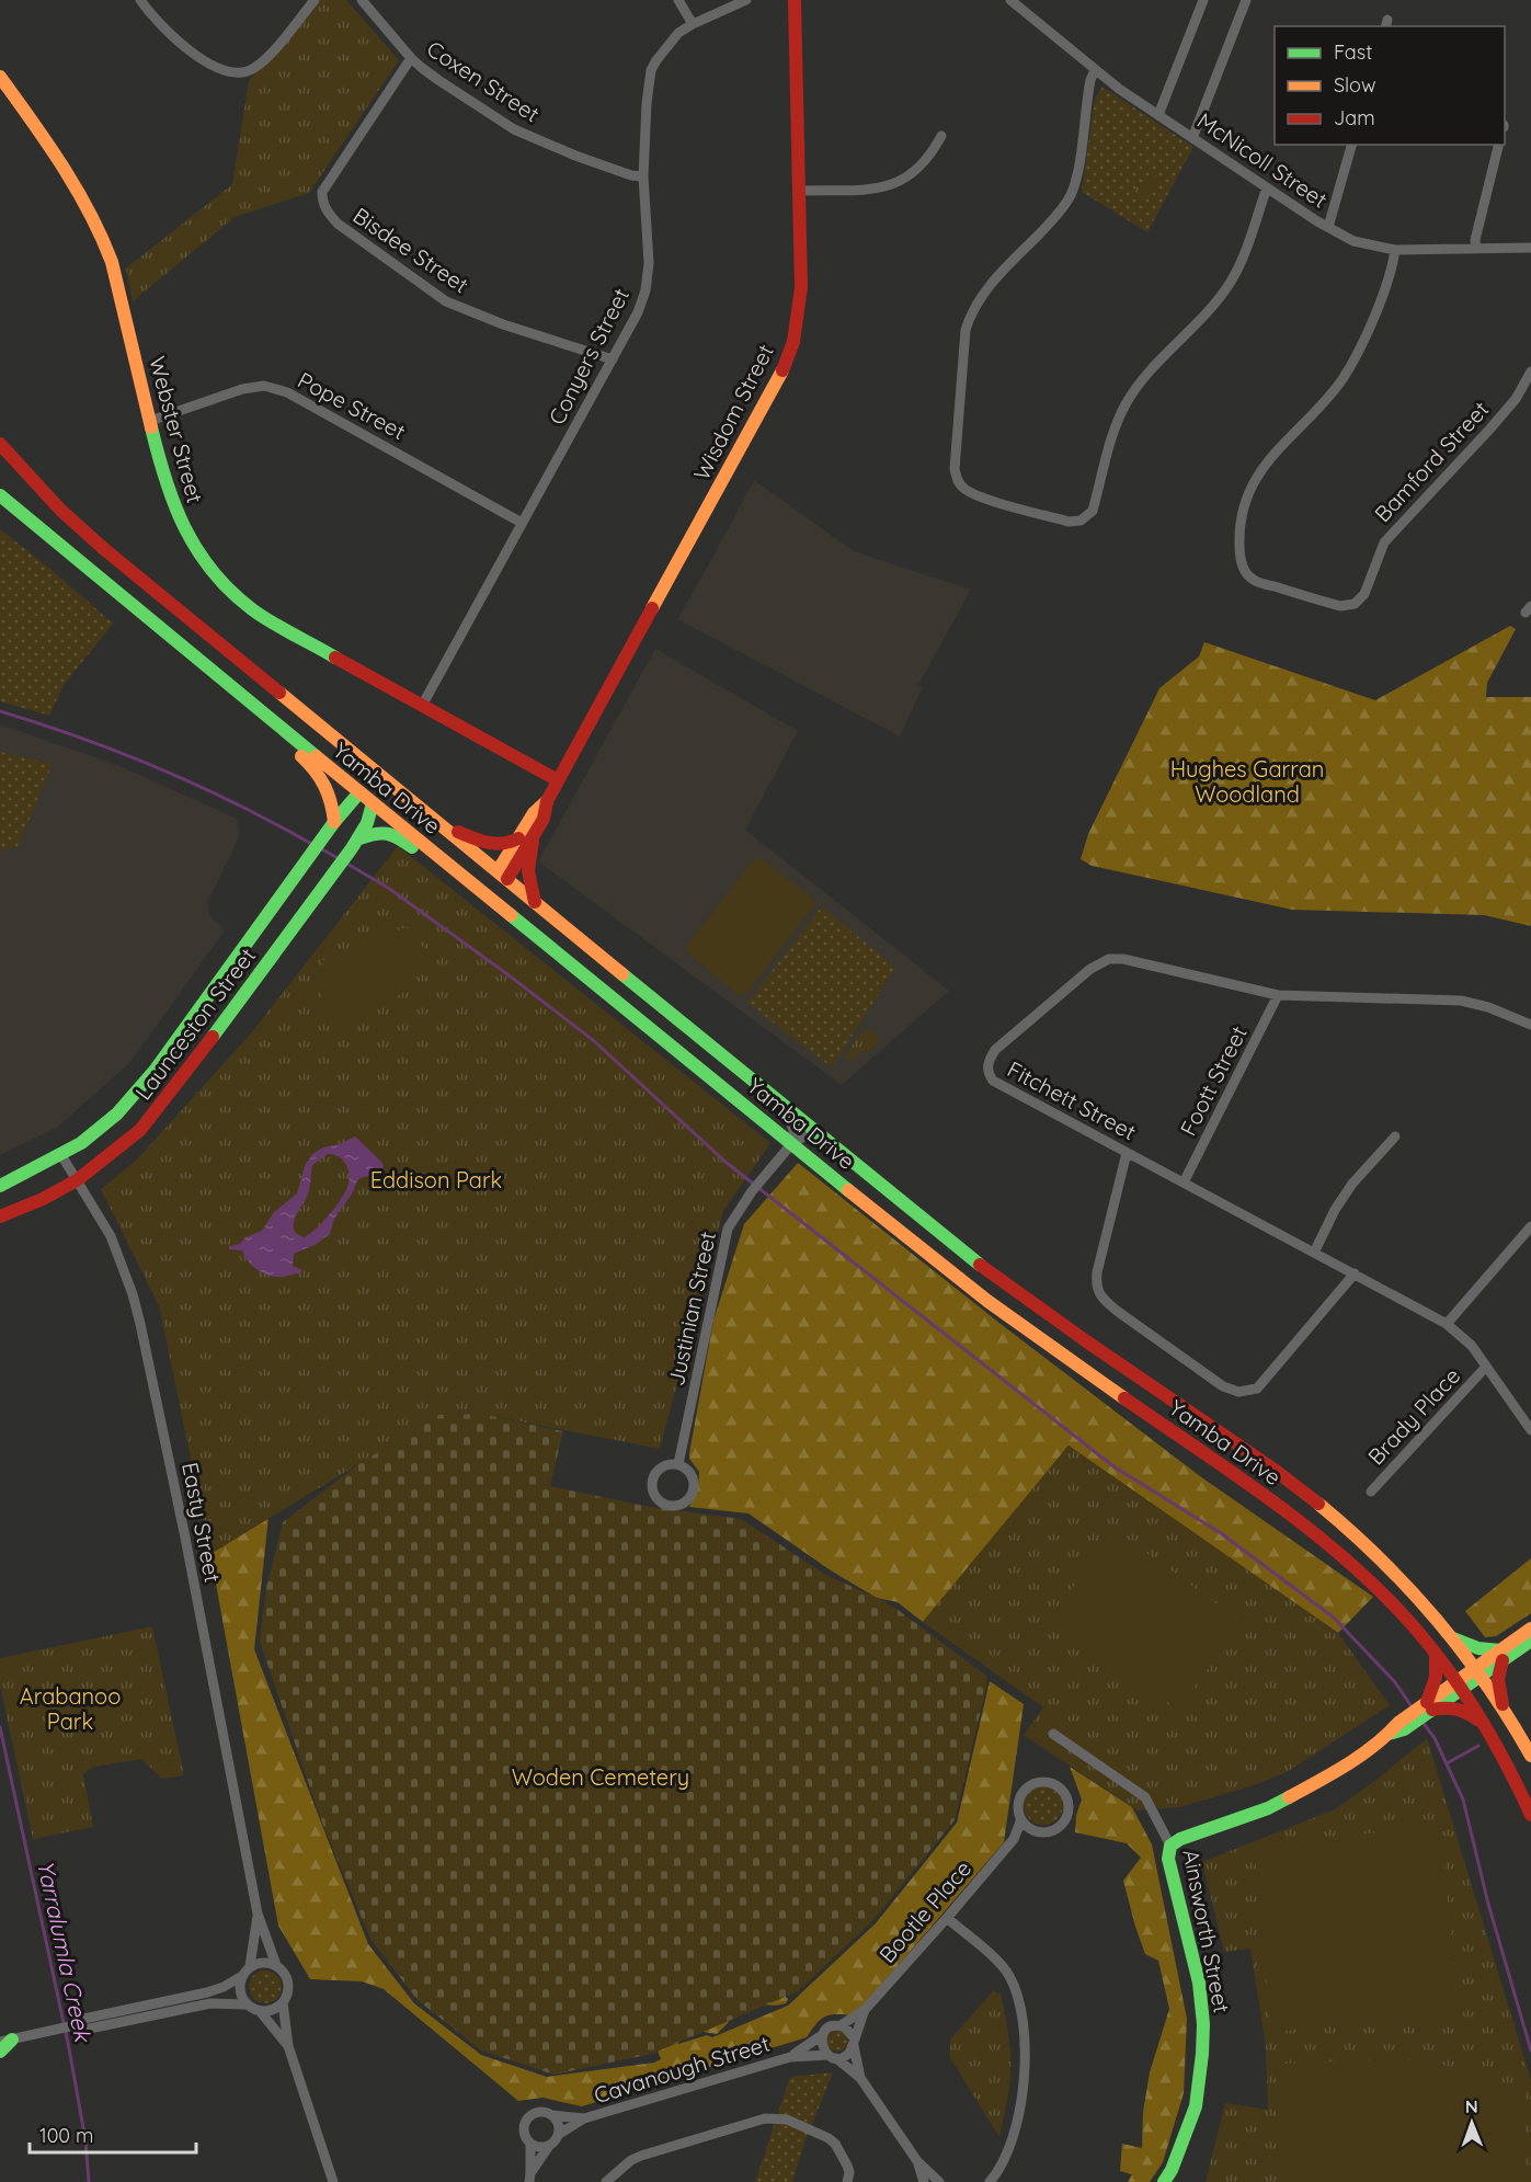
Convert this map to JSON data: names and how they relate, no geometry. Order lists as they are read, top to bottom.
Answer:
{
  "streets": {
    "main road": [
      "Wisdom Street",
      "Webster Street",
      "Yamba Drive",
      "Launceston Street",
      "Ainsworth Street"
    ],
    "street": [
      "Coxen Street",
      "McNicoll Street",
      "Bisdee Street",
      "Conyers Street",
      "Pope Street",
      "Bamford Street",
      "Foott Street",
      "Fitchett Street",
      "Justinian Street",
      "Brady Place",
      "Easty Street",
      "Bootle Place",
      "Cavanough Street"
    ]
  },
  "crossings": [
    ["Coxen Street", "Bisdee Street"],
    ["Coxen Street", "Conyers Street"],
    ["McNicoll Street", "Bamford Street"],
    ["Bisdee Street", "Conyers Street"],
    ["Conyers Street", "Pope Street"],
    ["Conyers Street", "Webster Street"],
    ["Pope Street", "Webster Street"],
    ["Wisdom Street", "Webster Street"],
    ["Wisdom Street", "Yamba Drive"],
    ["Yamba Drive", "Launceston Street"],
    ["Yamba Drive", "Justinian Street"],
    ["Launceston Street", "Easty Street"],
    ["Foott Street", "Fitchett Street"],
    ["Fitchett Street", "Brady Place"],
    ["Bootle Place", "Cavanough Street"]
  ],
  "water": ["Yarralumla Creek"],
  "parks": [
    "Hughes Garran Woodland",
    "Eddison Park",
    "Arabanoo Park",
    "Woden Cemetery"
  ],
  "legend": ["Fast", "Slow", "Jam"],
  "scale_bar": "100 m",
  "north": "top"
}
